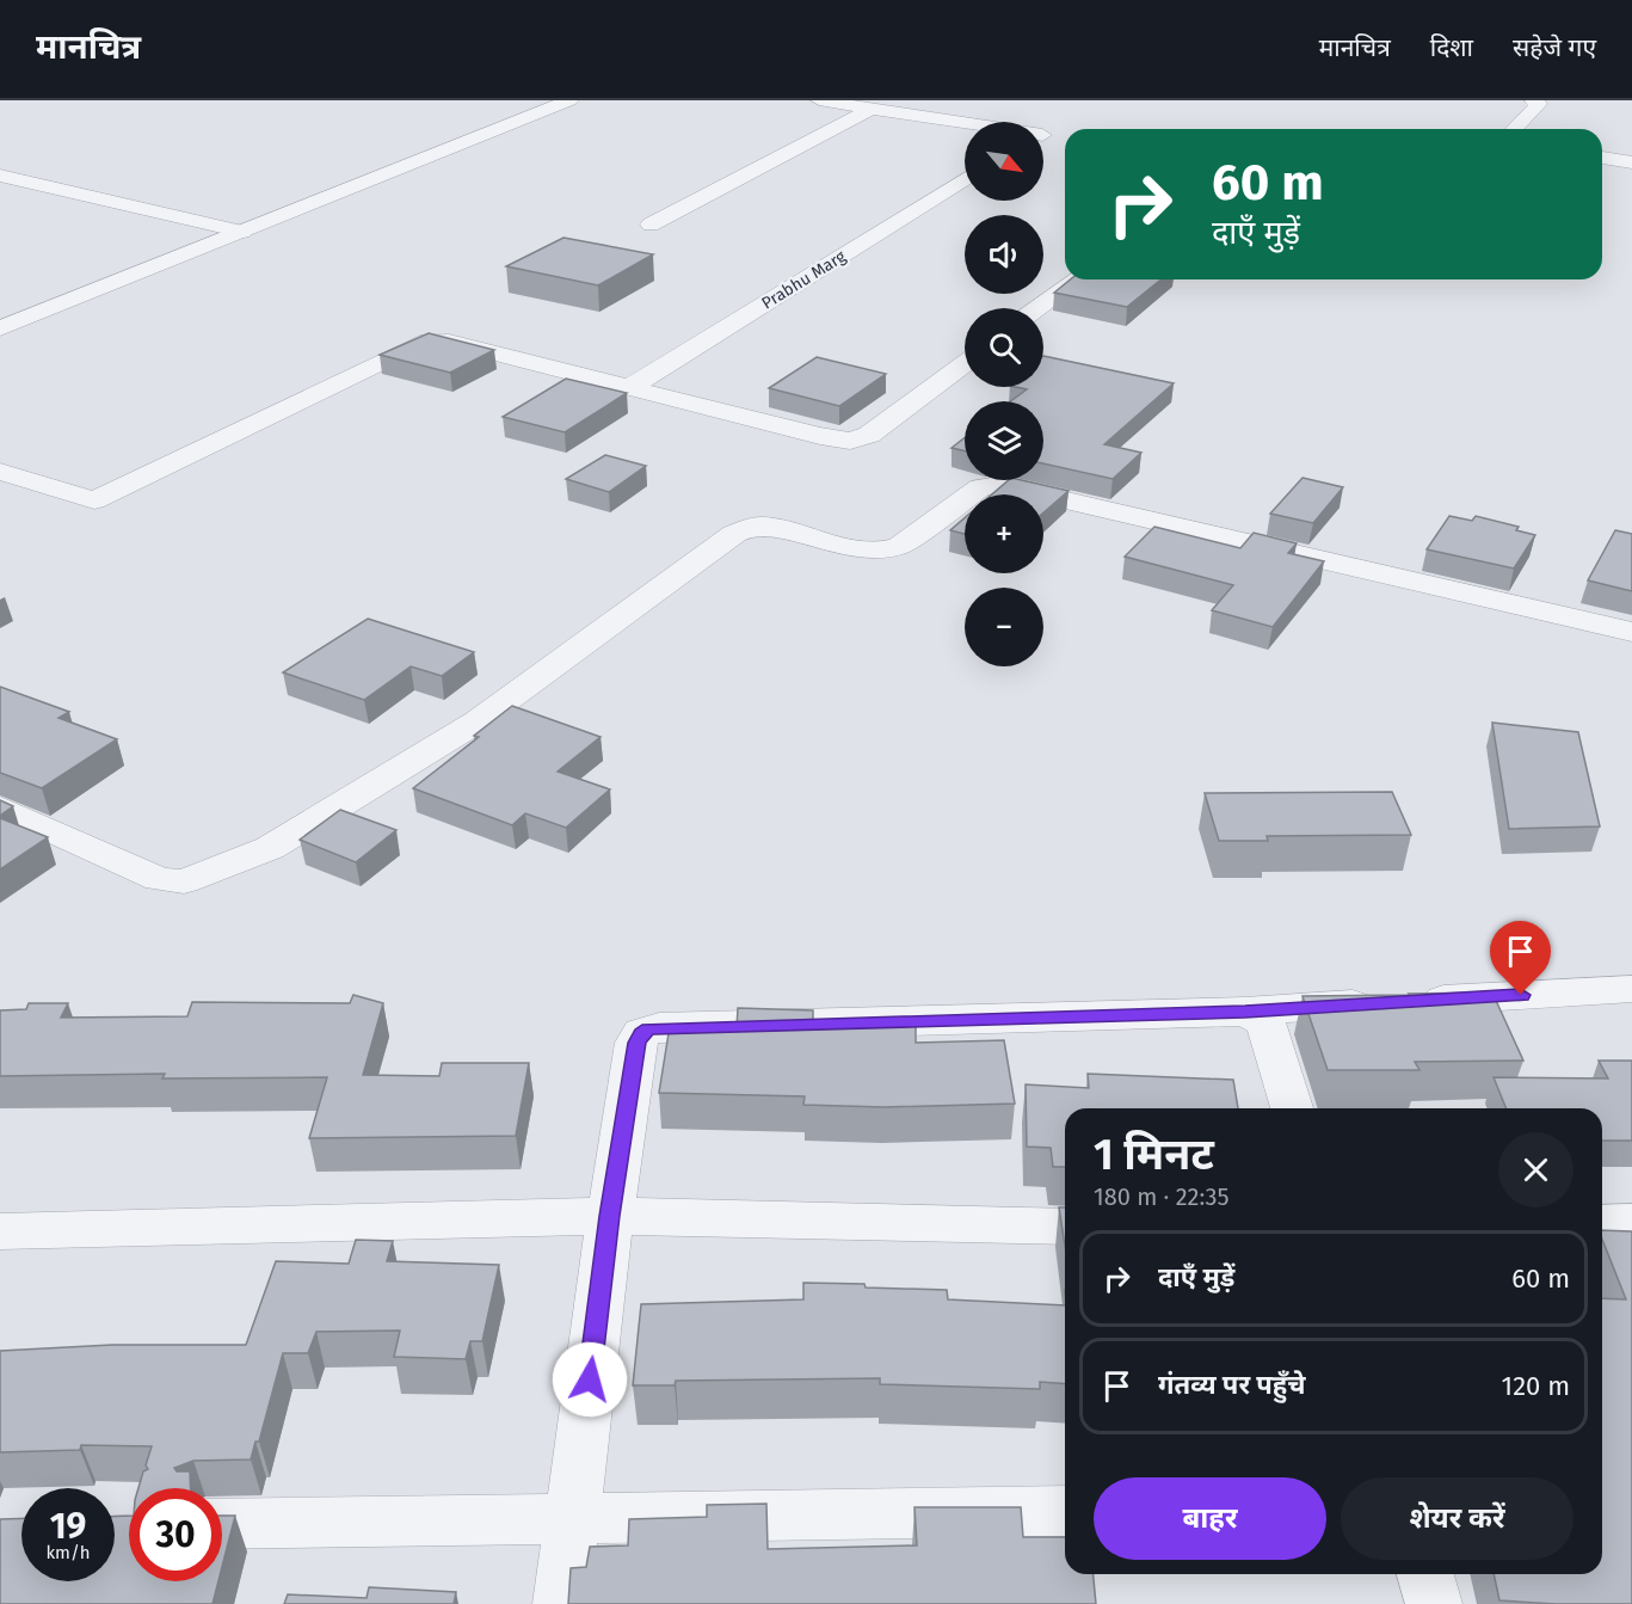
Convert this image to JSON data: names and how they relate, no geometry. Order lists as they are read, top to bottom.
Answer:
{
  "streets": {
    "street": ["Prabhu Marg"]
  },
  "north": "bottom right",
  "page": {
    "header": "मानचित्र",
    "nav": ["मानचित्र", "दिशा", "सहेजे गए"],
    "map_buttons": ["+", "−"],
    "turn": ["60 m", "दाएँ मुड़ें"],
    "heading": ["1 मिनट", "180 m · 22:35"],
    "list": [
      {
        "name": "दाएँ मुड़ें",
        "value": "60 m"
      },
      {
        "name": "गंतव्य पर पहुँचे",
        "value": "120 m"
      }
    ],
    "buttons": ["बाहर", "शेयर करें"],
    "speed": "19 km/h",
    "limit": "30"
  }
}
